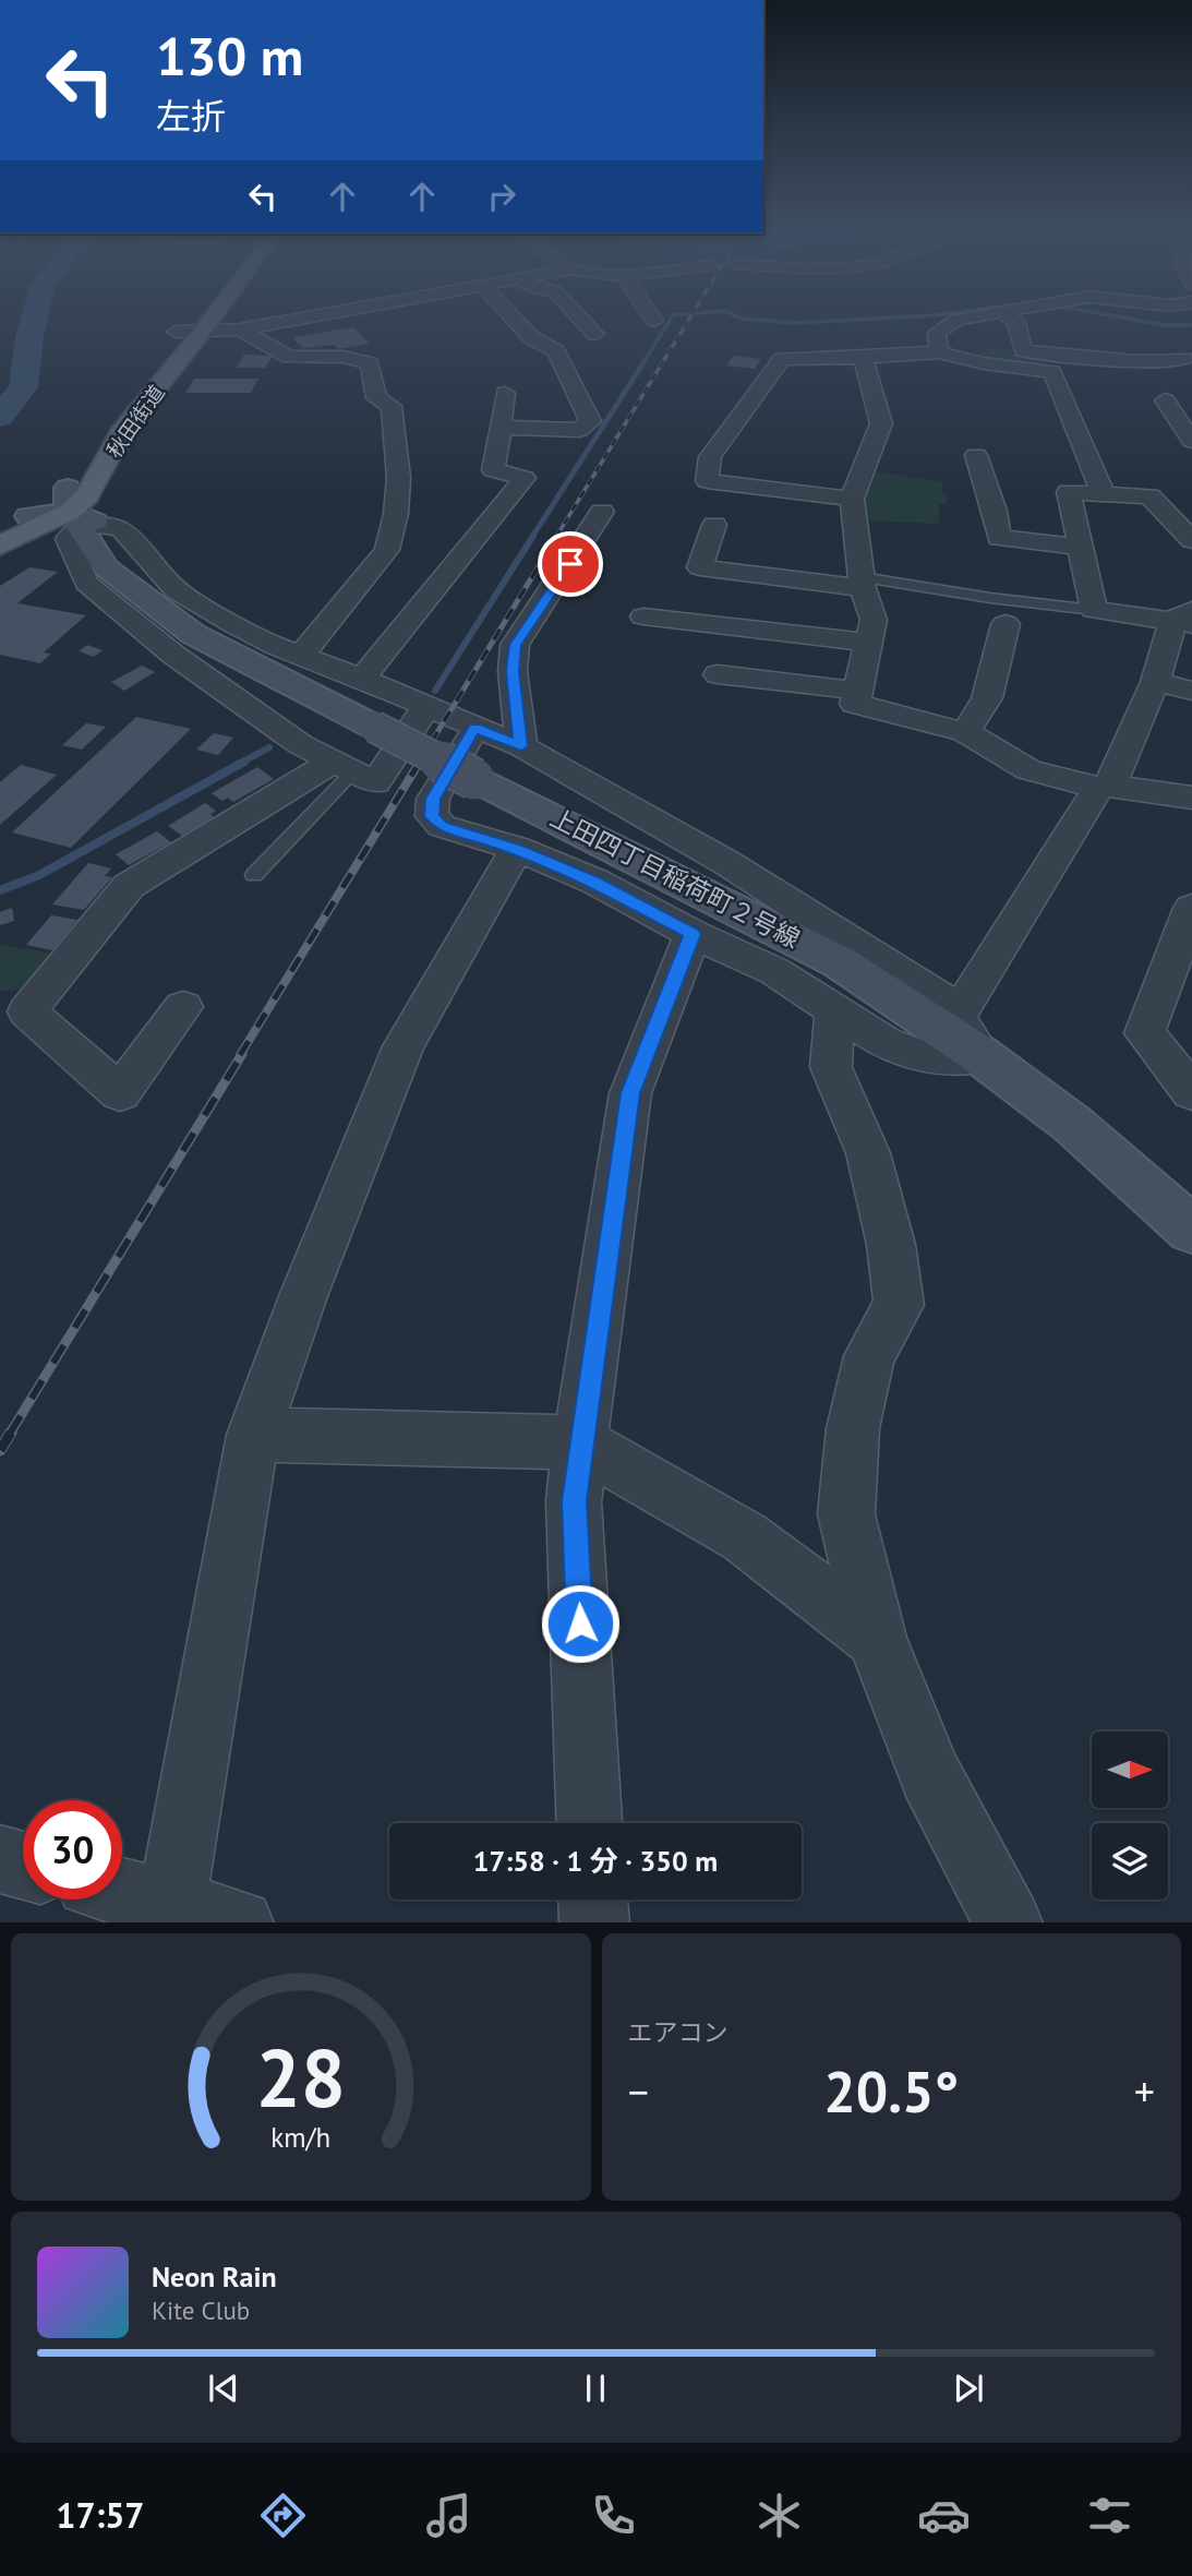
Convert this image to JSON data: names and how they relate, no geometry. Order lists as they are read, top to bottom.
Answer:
{
  "streets": {
    "main road": ["秋田街道"],
    "street": ["上田四丁目稲荷町２号線"]
  },
  "north": "right",
  "page": {
    "turn": ["130 m", "左折"],
    "limit": "30",
    "trip": "17:58 · 1 分 · 350 m",
    "tile": "エアコン",
    "heat": ["−", "20.5°", "+"],
    "song": ["Neon Rain", "Kite Club"],
    "tabs": "17:57",
    "gauge": ["28", "km/h"]
  }
}
